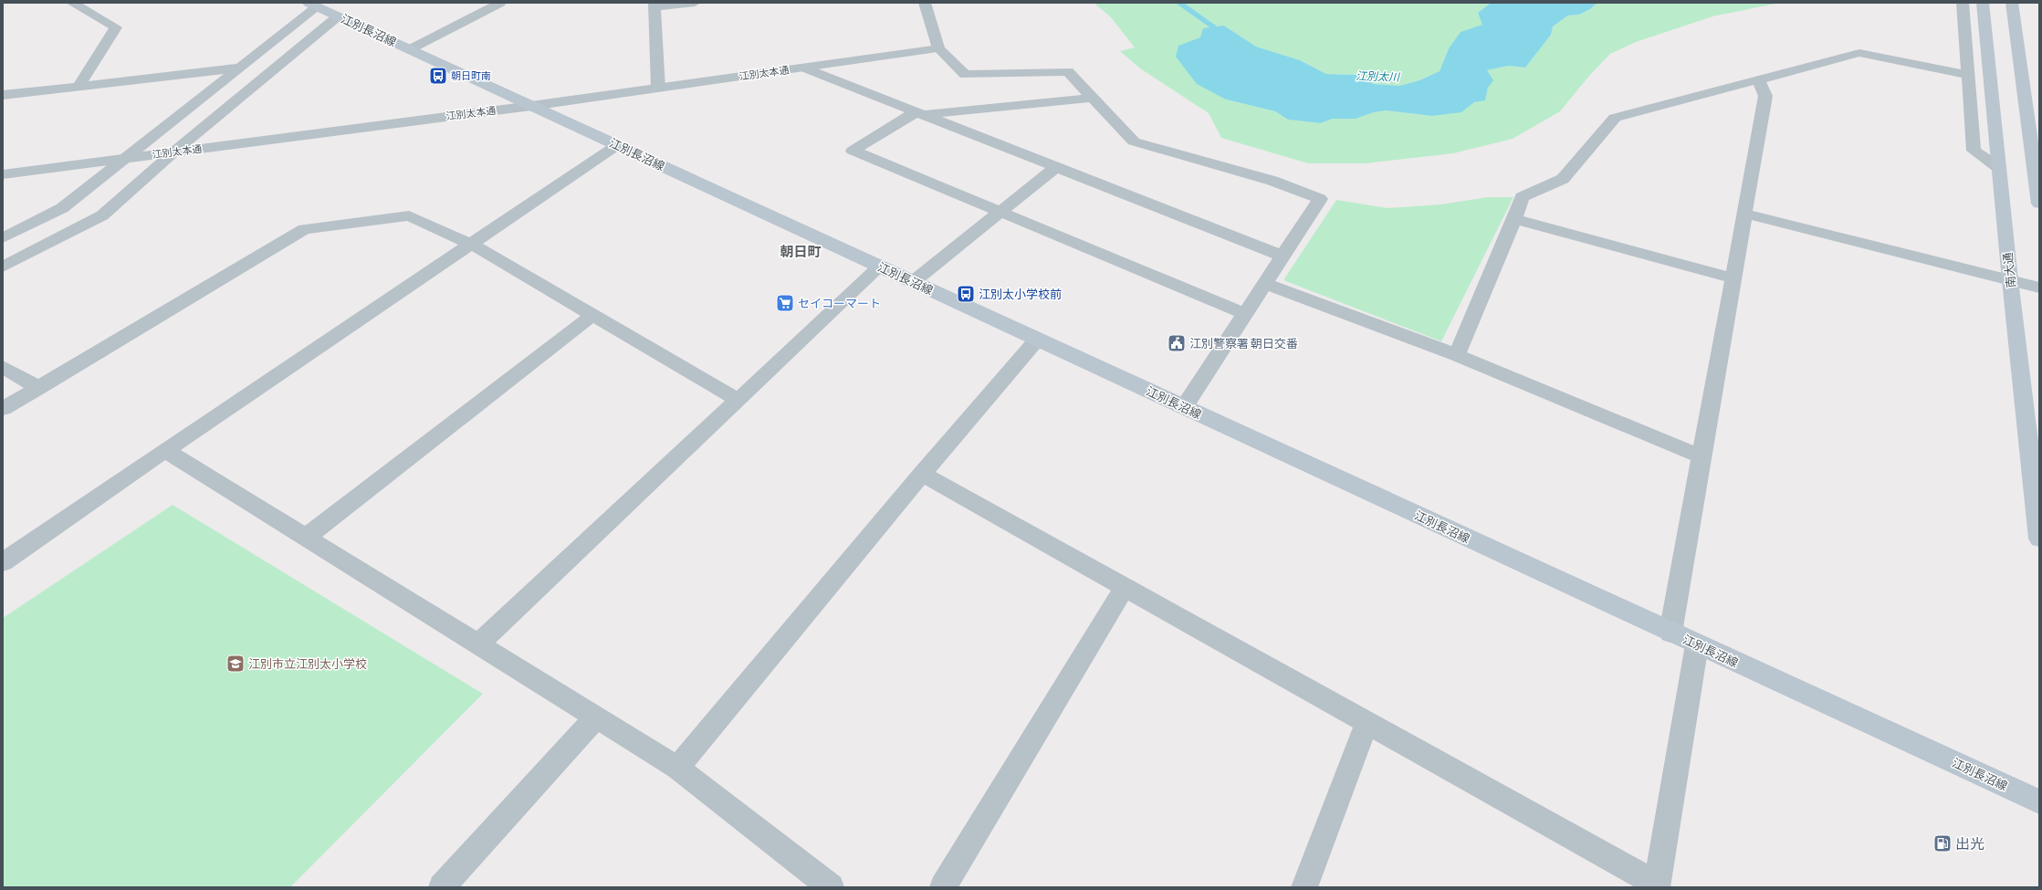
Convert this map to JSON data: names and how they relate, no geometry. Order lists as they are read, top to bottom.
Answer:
{
  "streets": {
    "main road": ["江別長沼線", "南大通"],
    "street": ["江別太本通"]
  },
  "crossings": [
    ["江別長沼線", "江別太本通"]
  ],
  "districts": ["朝日町"],
  "water": ["江別太川"],
  "places": {
    "bus stop": ["朝日町南", "江別太小学校前"],
    "supermarket": ["セイコーマート"],
    "public building": ["江別警察署 朝日交番"],
    "school or university": ["江別市立江別太小学校"],
    "fuel station": ["出光"]
  }
}
